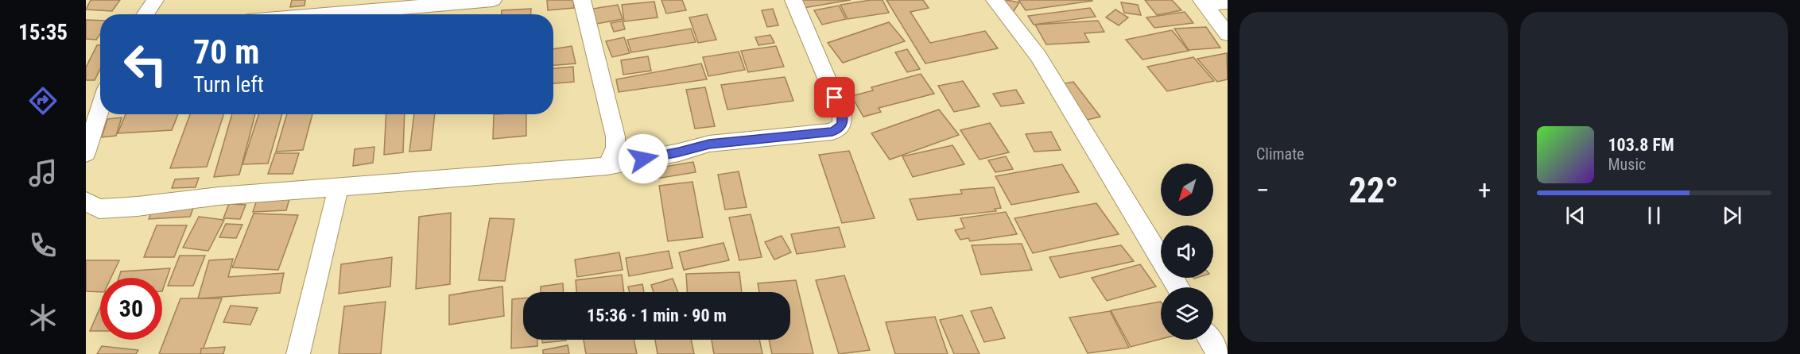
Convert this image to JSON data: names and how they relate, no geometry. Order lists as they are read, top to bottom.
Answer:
{
  "north": "bottom left",
  "page": {
    "tabs": "15:35",
    "tile": "Climate",
    "turn": ["70 m", "Turn left"],
    "song": ["103.8 FM", "Music"],
    "heat": ["−", "22°", "+"],
    "limit": "30",
    "trip": "15:36 · 1 min · 90 m"
  }
}
